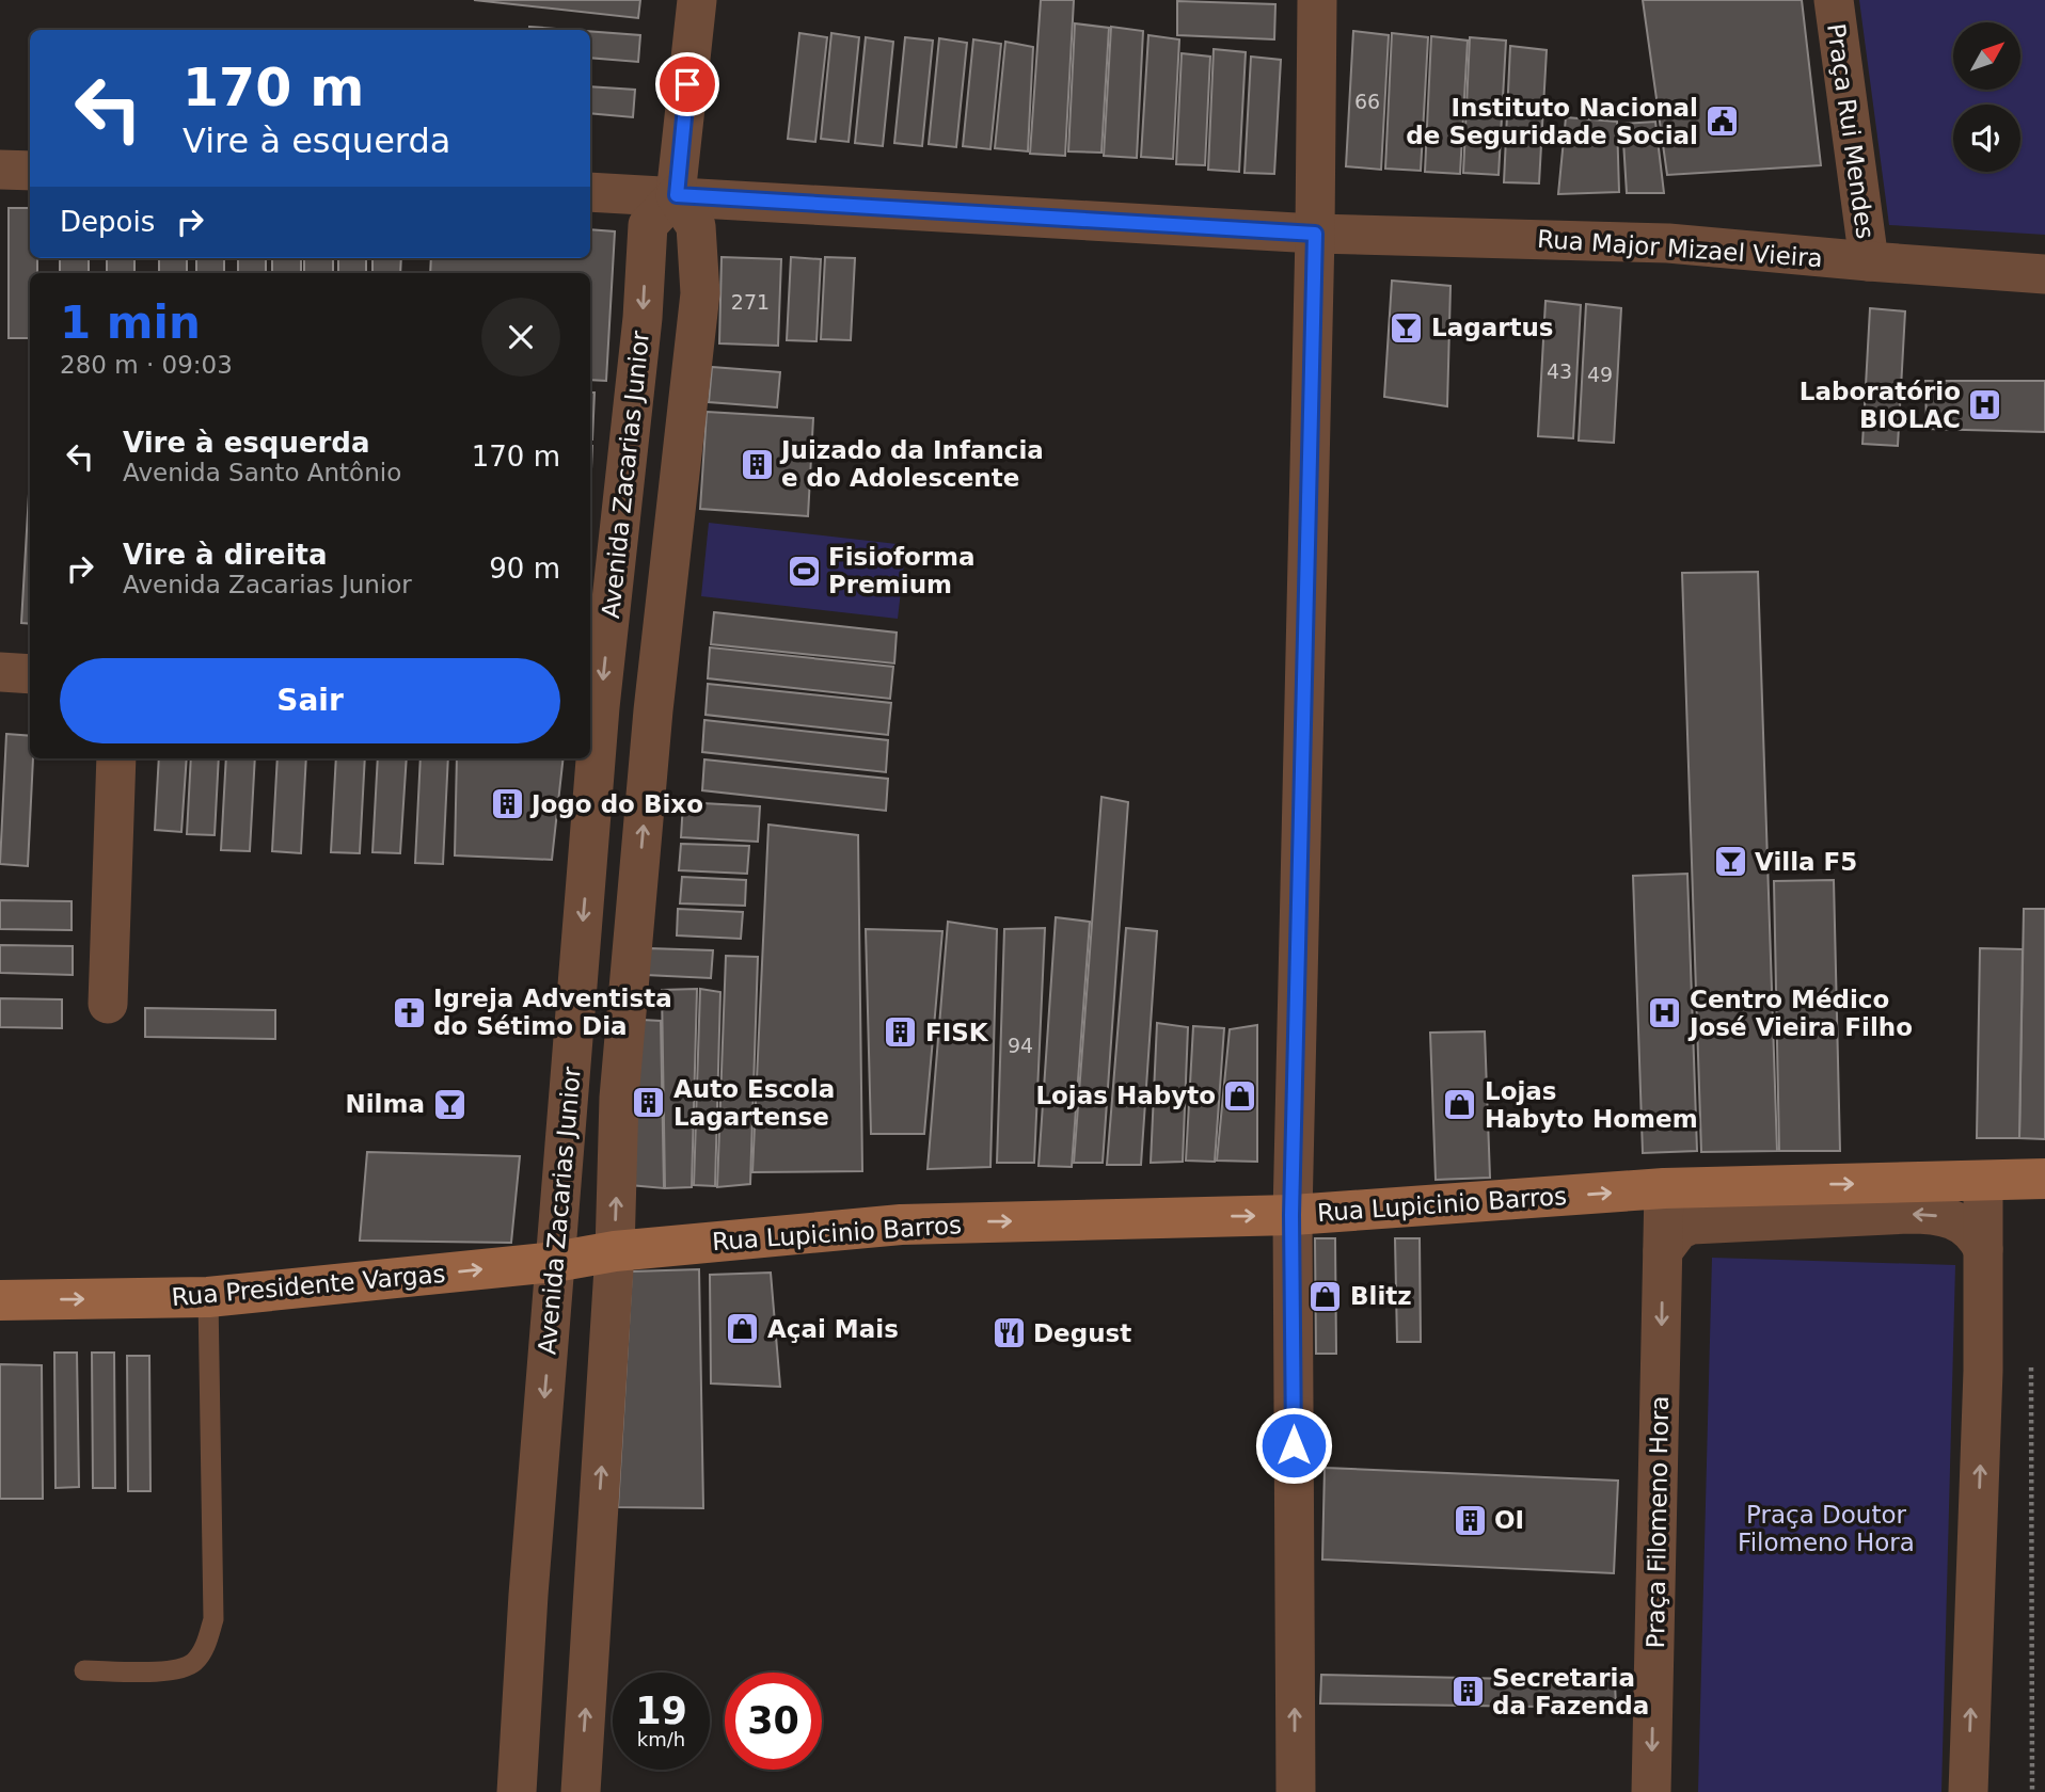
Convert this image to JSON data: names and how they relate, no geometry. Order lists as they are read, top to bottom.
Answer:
{
  "streets": {
    "main road": ["Rua Lupicinio Barros", "Rua Presidente Vargas"],
    "street": [
      "Praça Rui Mendes",
      "Rua Major Mizael Vieira",
      "Avenida Zacarias Junior",
      "Praça Filomeno Hora"
    ]
  },
  "crossings": [
    ["Praça Rui Mendes", "Rua Major Mizael Vieira"],
    ["Rua Major Mizael Vieira", "Avenida Zacarias Junior"],
    ["Avenida Zacarias Junior", "Rua Lupicinio Barros"],
    ["Avenida Zacarias Junior", "Rua Presidente Vargas"],
    ["Rua Lupicinio Barros", "Rua Presidente Vargas"],
    ["Rua Lupicinio Barros", "Praça Filomeno Hora"]
  ],
  "one_way": ["Rua Lupicinio Barros", "Rua Presidente Vargas"],
  "parks": ["Praça Doutor Filomeno Hora"],
  "places": {
    "public building": ["Instituto Nacional de Seguridade Social"],
    "bar": ["Lagartus", "Villa F5", "Nilma"],
    "hospital": ["Laboratório BIOLAC", "Centro Médico José Vieira Filho"],
    "building": [
      "Juizado da Infancia e do Adolescente",
      "Jogo do Bixo",
      "FISK",
      "Auto Escola Lagartense",
      "OI",
      "Secretaria da Fazenda"
    ],
    "sports": ["Fisioforma Premium"],
    "church": ["Igreja Adventista do Sétimo Dia"],
    "shop": [
      "Lojas Habyto",
      "Lojas Habyto Homem",
      "Blitz",
      "Açai Mais"
    ],
    "restaurant": ["Degust"]
  },
  "house_numbers": [
    "66",
    "271",
    "43",
    "49",
    "94"
  ],
  "north": "top right",
  "page": {
    "turn": ["170 m", "Vire à esquerda"],
    "then": "Depois",
    "heading": ["1 min", "280 m · 09:03"],
    "list": [
      {
        "name": "Vire à esquerda",
        "note": "Avenida Santo Antônio",
        "value": "170 m"
      },
      {
        "name": "Vire à direita",
        "note": "Avenida Zacarias Junior",
        "value": "90 m"
      }
    ],
    "buttons": "Sair",
    "speed": "19 km/h",
    "limit": "30"
  }
}
